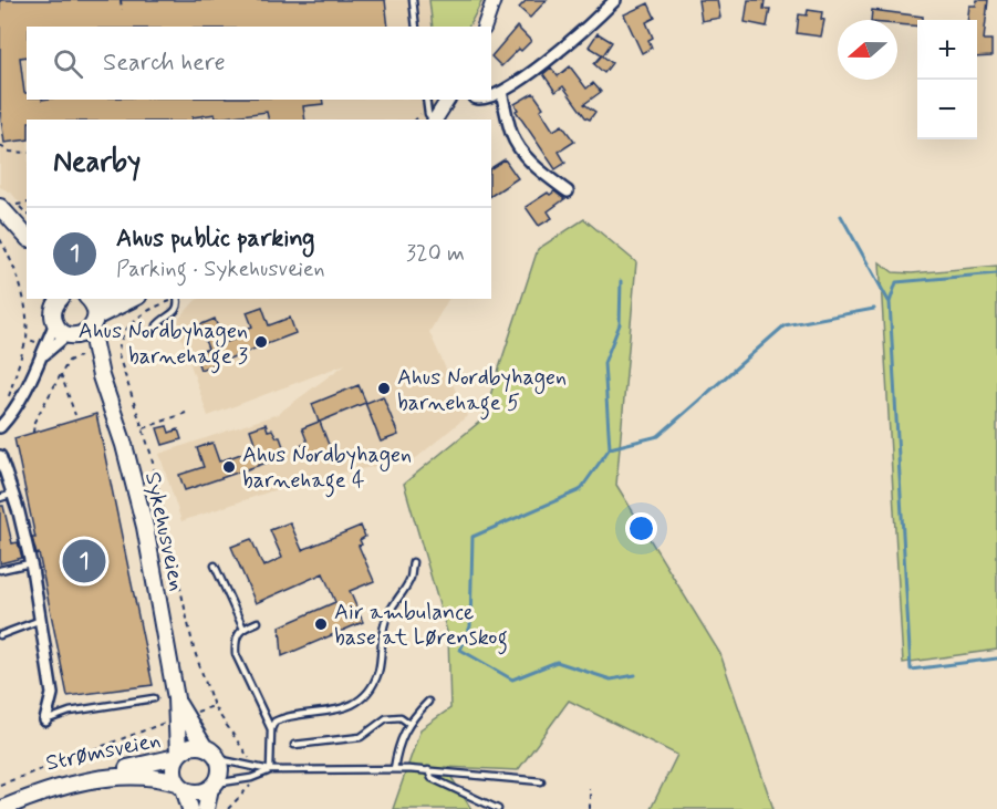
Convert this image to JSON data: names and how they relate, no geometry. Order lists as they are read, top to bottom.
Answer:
{
  "streets": {
    "main road": ["Sykehusveien", "Strømsveien"]
  },
  "crossings": [
    ["Sykehusveien", "Strømsveien"]
  ],
  "places": [
    "Ahus Nordbyhagen barnehage 3",
    "Ahus Nordbyhagen barnehage 5",
    "Ahus Nordbyhagen barnehage 4",
    "Air ambulance base at Lørenskog"
  ],
  "north": "left",
  "page": {
    "map_buttons": ["+", "−"],
    "search": "Search here",
    "heading": "Nearby",
    "list": [
      {
        "mark": "1",
        "name": "Ahus public parking",
        "note": "Parking · Sykehusveien",
        "value": "320 m"
      }
    ],
    "pins": "1"
  }
}
